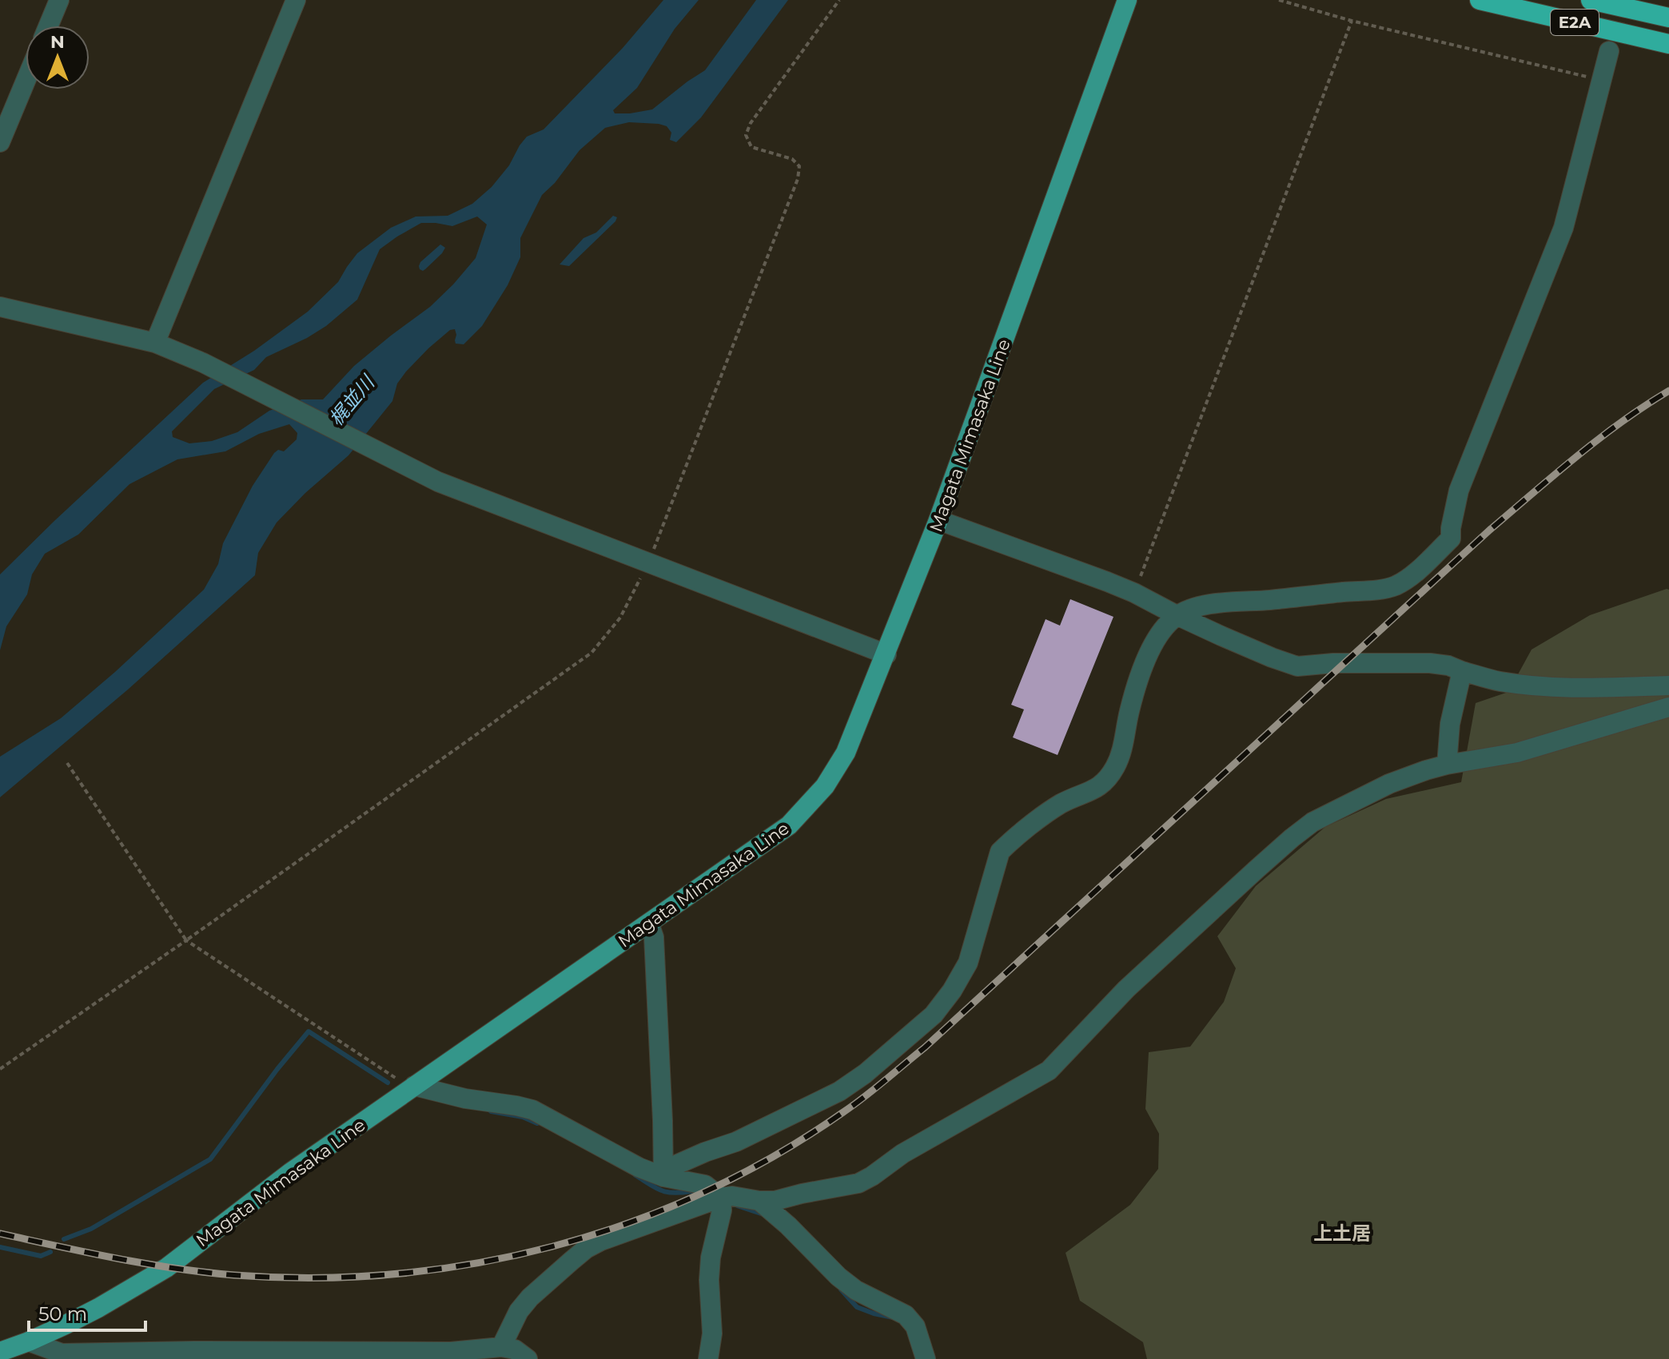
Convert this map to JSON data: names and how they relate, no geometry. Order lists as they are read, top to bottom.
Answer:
{
  "streets": {
    "highway": ["E2A"],
    "main road": ["Magata Mimasaka Line"]
  },
  "districts": ["上土居"],
  "water": ["梶並川"],
  "scale_bar": "50 m",
  "north": "top"
}
